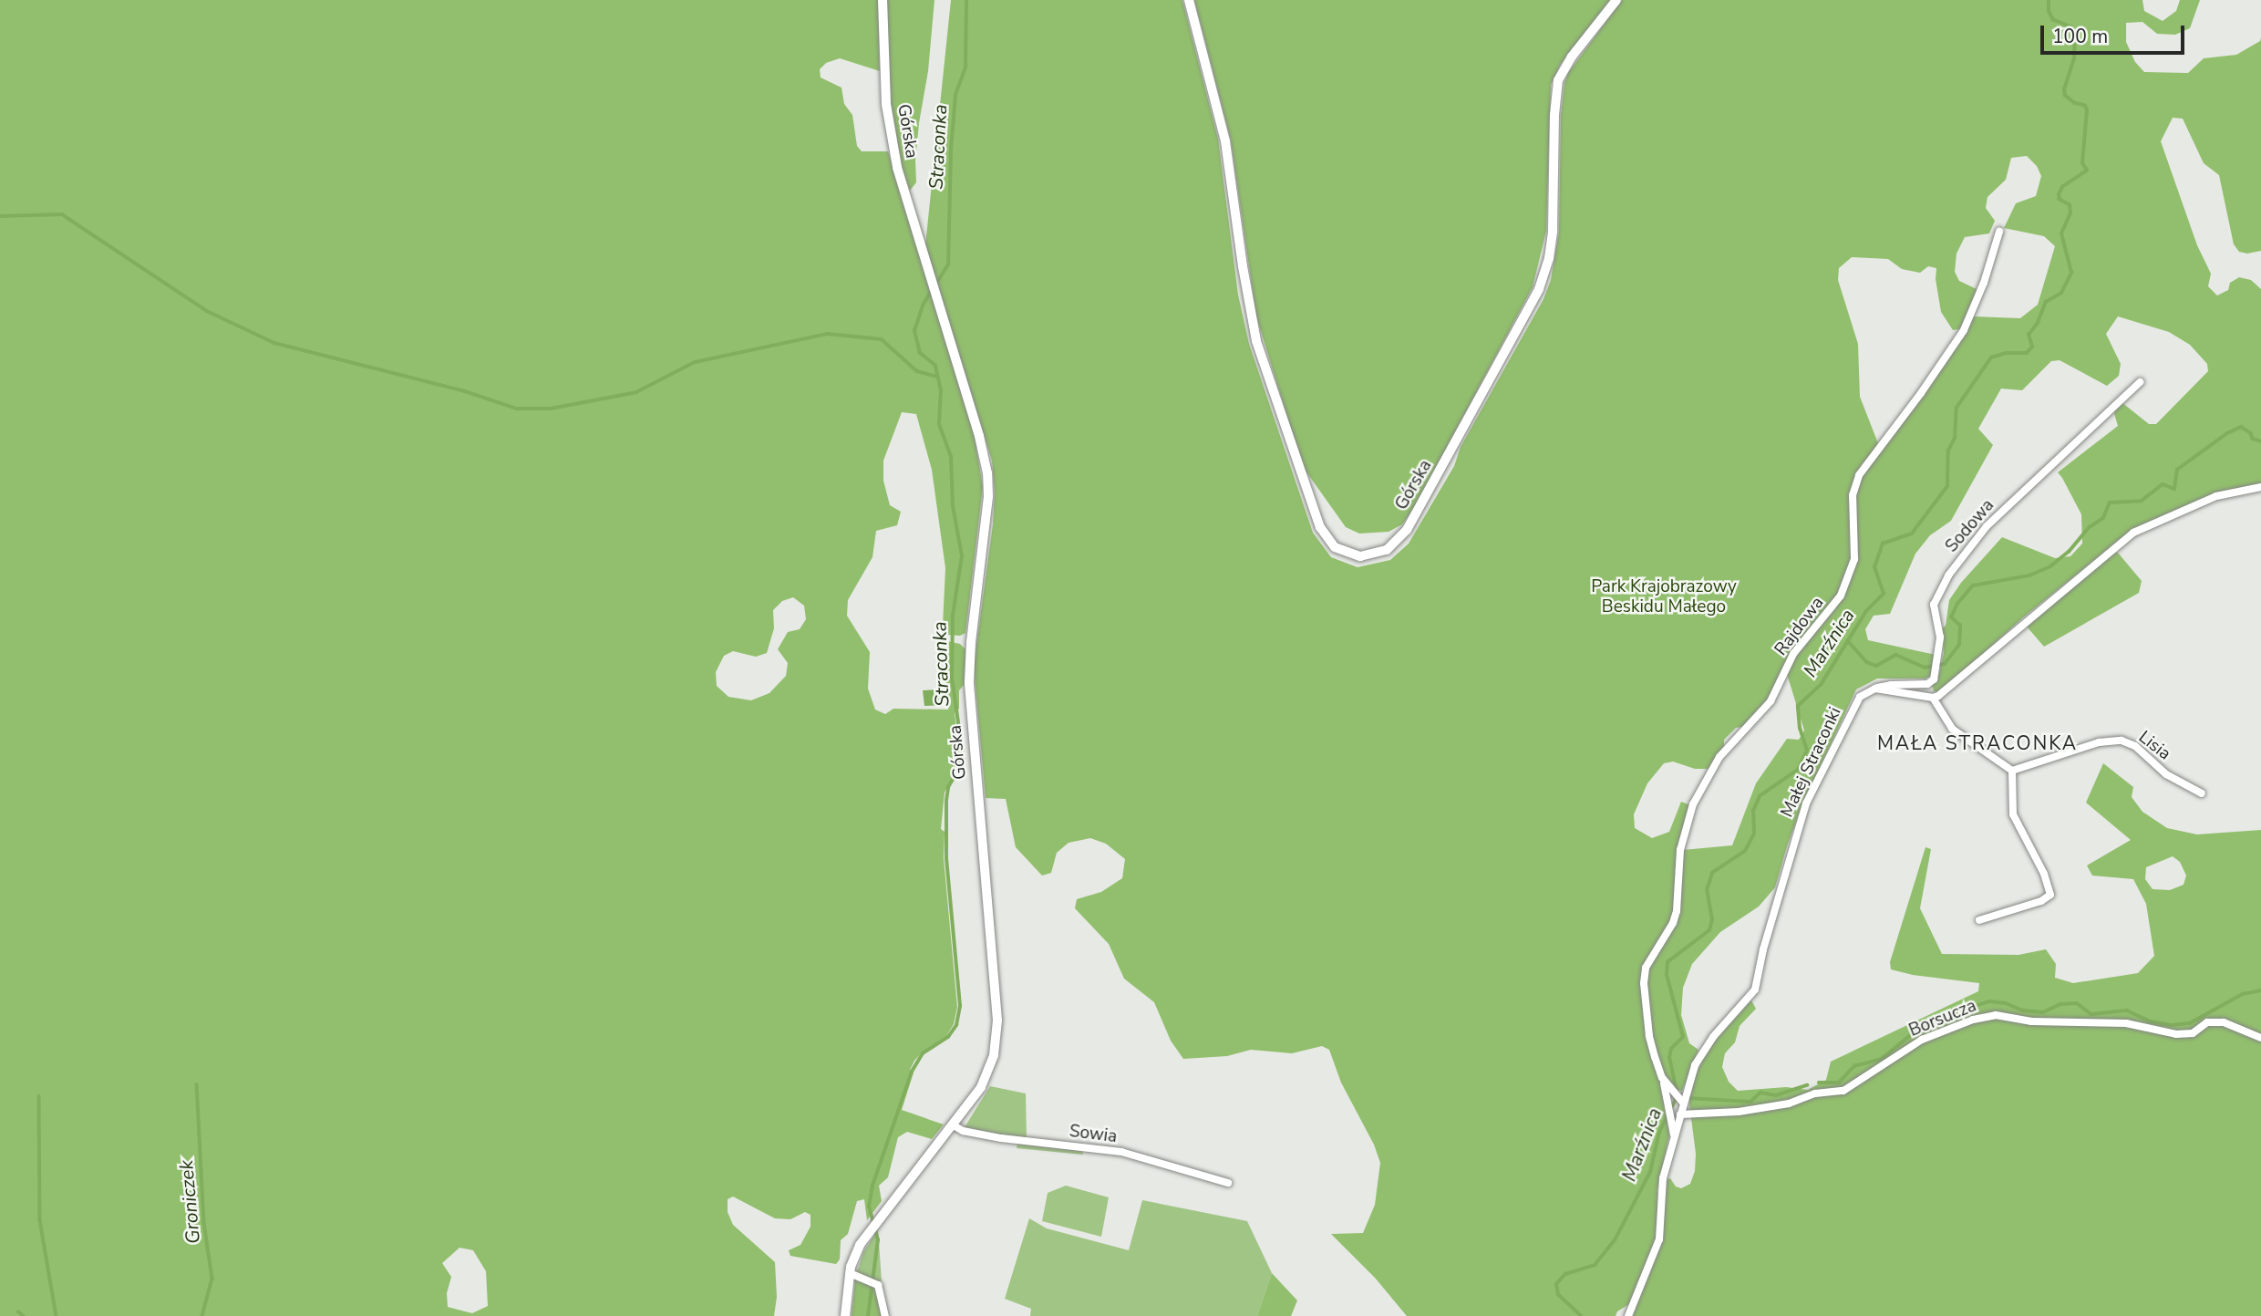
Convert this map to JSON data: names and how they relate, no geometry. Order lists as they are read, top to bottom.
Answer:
{
  "streets": {
    "street": [
      "Górska",
      "Sodowa",
      "Rajdowa",
      "Lisia",
      "Małej Straconki",
      "Borsucza",
      "Sowia"
    ]
  },
  "crossings": [
    ["Górska", "Sowia"],
    ["Sodowa", "Małej Straconki"],
    ["Rajdowa", "Małej Straconki"],
    ["Małej Straconki", "Borsucza"]
  ],
  "districts": ["MAŁA STRACONKA"],
  "water": ["Straconka", "Marźnica", "Groniczek"],
  "parks": ["Park Krajobrazowy Beskidu Małego"],
  "scale_bar": "100 m"
}
